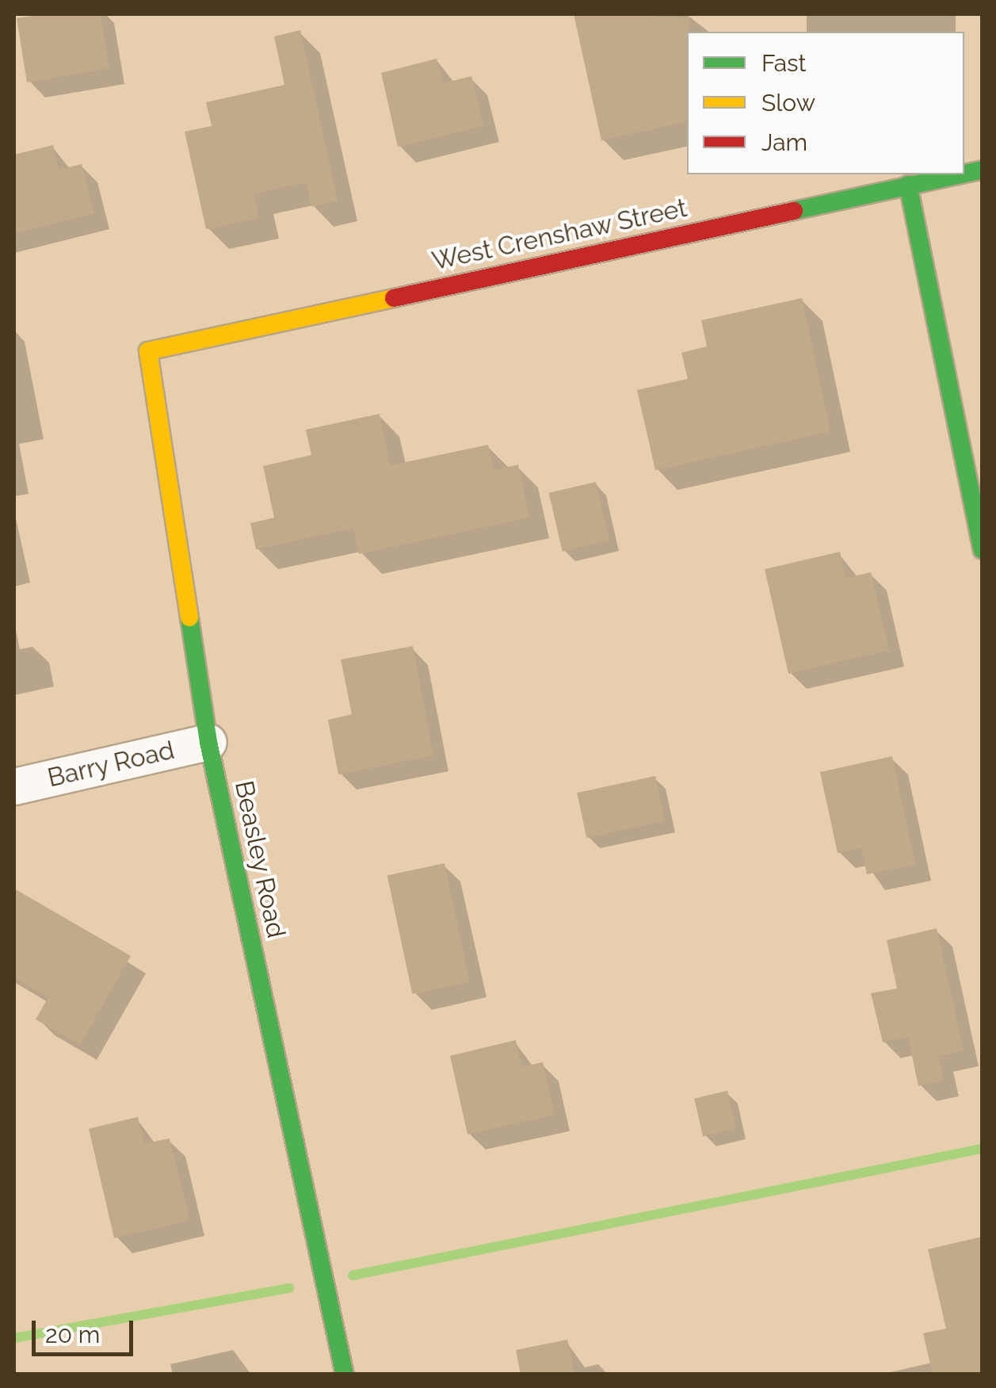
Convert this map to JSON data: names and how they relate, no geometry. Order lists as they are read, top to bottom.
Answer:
{
  "streets": {
    "street": ["West Crenshaw Street", "Barry Road", "Beasley Road"]
  },
  "crossings": [
    ["West Crenshaw Street", "Beasley Road"],
    ["Barry Road", "Beasley Road"]
  ],
  "legend": ["Fast", "Slow", "Jam"],
  "scale_bar": "20 m"
}
